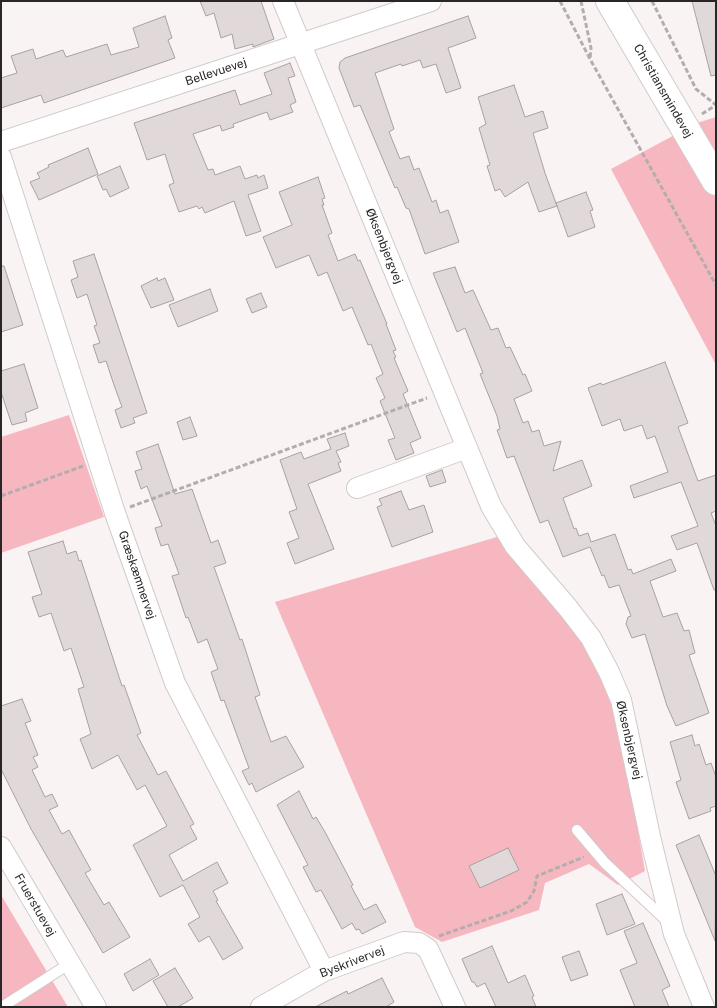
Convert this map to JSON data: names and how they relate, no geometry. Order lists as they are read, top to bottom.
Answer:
{
  "streets": {
    "street": [
      "Bellevuevej",
      "Christiansmindevej",
      "Øksenbjergvej",
      "Græskæmnervej",
      "Fruerstuevej",
      "Byskrivervej"
    ]
  },
  "crossings": [
    ["Bellevuevej", "Øksenbjergvej"],
    ["Græskæmnervej", "Byskrivervej"]
  ]
}
